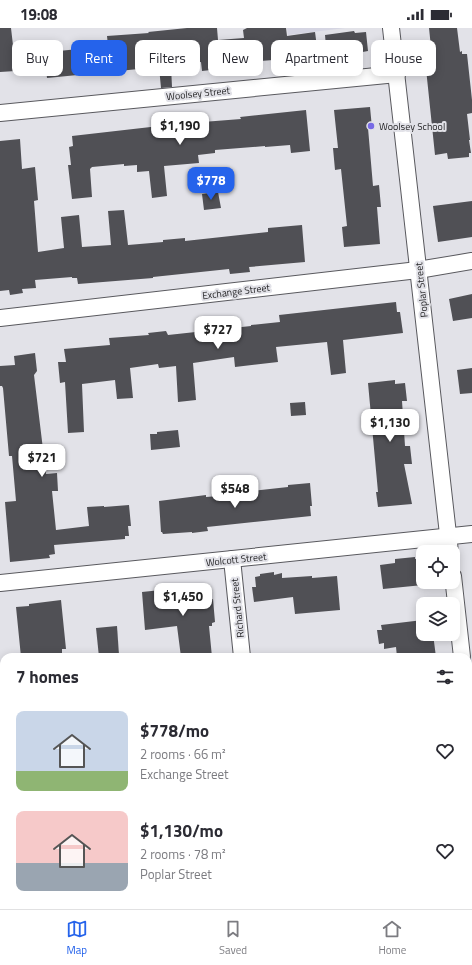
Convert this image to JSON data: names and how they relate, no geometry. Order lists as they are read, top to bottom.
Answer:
{
  "streets": {
    "street": [
      "Woolsey Street",
      "Poplar Street",
      "Exchange Street",
      "Wolcott Street",
      "Richard Street"
    ]
  },
  "crossings": [
    ["Poplar Street", "Exchange Street"],
    ["Poplar Street", "Wolcott Street"],
    ["Wolcott Street", "Richard Street"]
  ],
  "places": ["Woolsey School"],
  "page": {
    "status": "19:08",
    "chip": [
      "Buy",
      "Rent",
      "Filters",
      "New",
      "Apartment",
      "House"
    ],
    "price": [
      "$1,190",
      "$778",
      "$727",
      "$1,130",
      "$721",
      "$548",
      "$1,450"
    ],
    "heading": "7 homes",
    "list": [
      {
        "name": "$778/mo",
        "note": "2 rooms · 66 m² · Exchange Street"
      },
      {
        "name": "$1,130/mo",
        "note": "2 rooms · 78 m² · Poplar Street"
      }
    ],
    "tabs": ["Map", "Saved", "Home"]
  }
}
